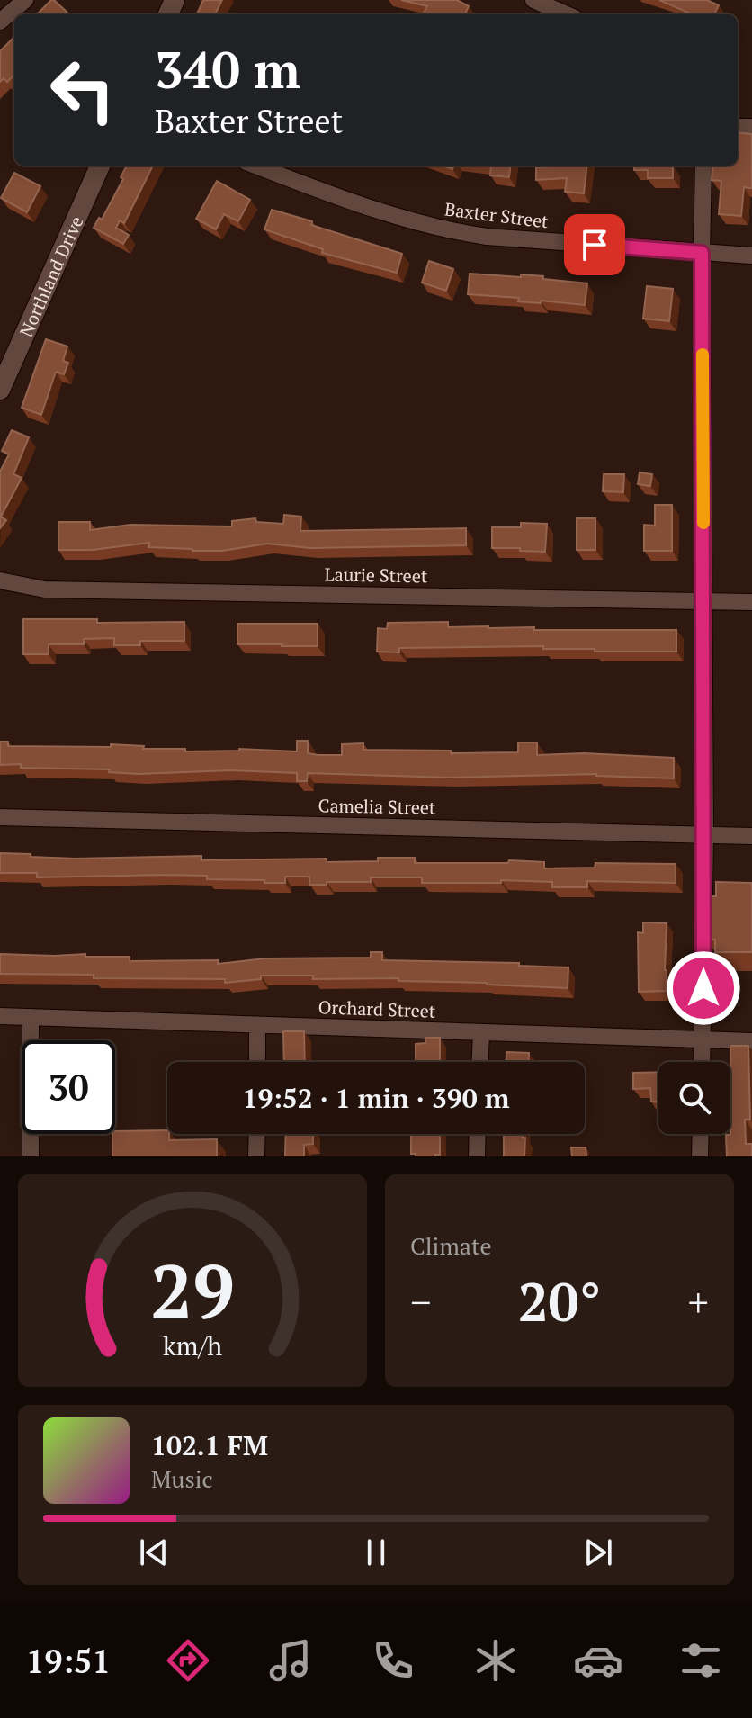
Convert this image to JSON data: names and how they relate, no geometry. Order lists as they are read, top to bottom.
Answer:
{
  "streets": {
    "street": [
      "Baxter Street",
      "Northland Drive",
      "Laurie Street",
      "Camelia Street",
      "Orchard Street"
    ]
  },
  "page": {
    "turn": ["340 m", "Baxter Street"],
    "limit": "30",
    "trip": "19:52 · 1 min · 390 m",
    "tile": "Climate",
    "heat": ["−", "20°", "+"],
    "song": ["102.1 FM", "Music"],
    "tabs": "19:51",
    "gauge": ["29", "km/h"]
  }
}
